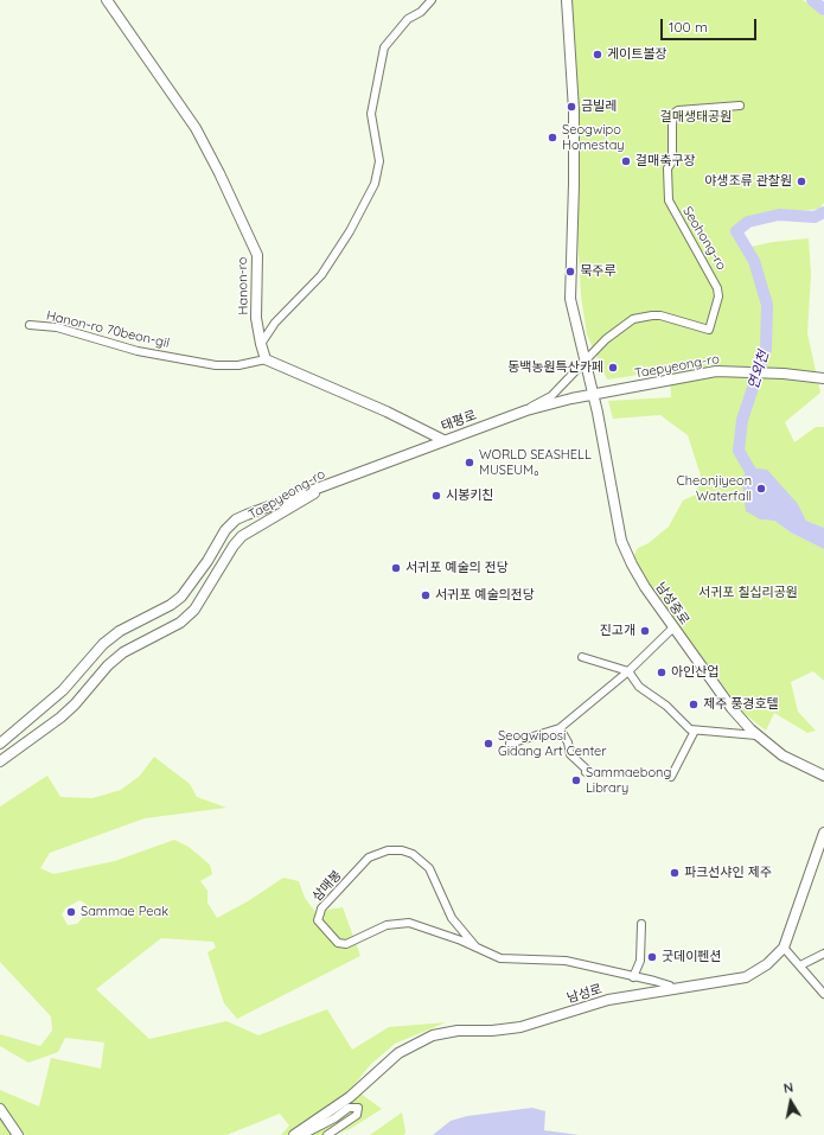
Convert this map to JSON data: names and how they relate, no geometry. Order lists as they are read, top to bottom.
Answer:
{
  "streets": {
    "street": [
      "Seohong-ro",
      "Hanon-ro",
      "Hanon-ro 70beon-gil",
      "Taepyeong-ro",
      "태평로",
      "남성중로",
      "삼매봉",
      "남성로"
    ]
  },
  "crossings": [
    ["Hanon-ro", "Hanon-ro 70beon-gil"],
    ["Taepyeong-ro", "태평로"],
    ["Taepyeong-ro", "남성중로"],
    ["태평로", "남성중로"],
    ["삼매봉", "남성로"]
  ],
  "water": ["연외천"],
  "parks": ["걸매생태공원", "서귀포 칠십리공원"],
  "places": [
    "게이트볼장",
    "금빌레",
    "Seogwipo Homestay",
    "걸매축구장",
    "야생조류 관찰원",
    "묵주루",
    "동백농원특산카페",
    "WORLD SEASHELL MUSEUM。",
    "Cheonjiyeon Waterfall",
    "시봉키친",
    "서귀포 예술의 전당",
    "서귀포 예술의전당",
    "진고개",
    "아인산업",
    "제주 풍경호텔",
    "Seogwiposi Gidang Art Center",
    "Sammaebong Library",
    "파크선샤인 제주",
    "Sammae Peak",
    "굿데이펜션"
  ],
  "scale_bar": "100 m",
  "north": "top"
}
